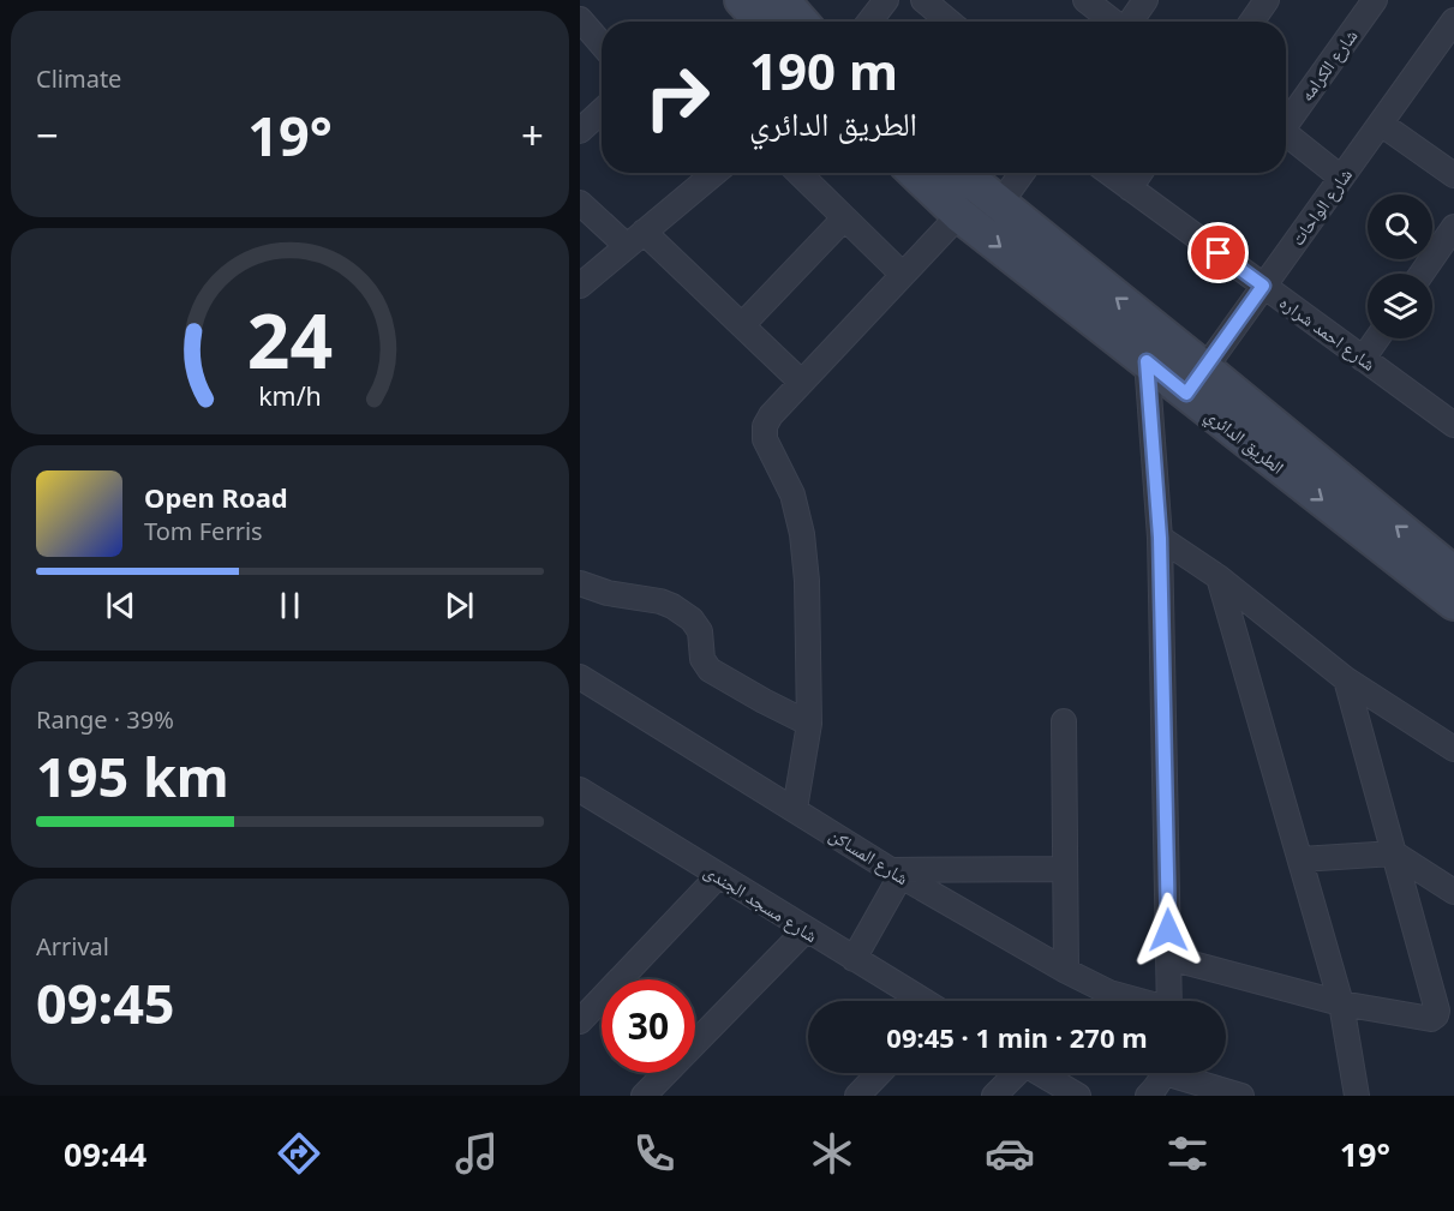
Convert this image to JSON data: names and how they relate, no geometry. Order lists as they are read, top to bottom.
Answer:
{
  "streets": {
    "street": [
      "شارع الكرامه",
      "شارع الواحات",
      "شارع احمد شراره",
      "الطريق الدائري",
      "شارع المساكن",
      "شارع مسجد الجندى"
    ]
  },
  "crossings": [
    ["شارع الواحات", "شارع احمد شراره"],
    ["شارع الواحات", "الطريق الدائري"]
  ],
  "page": {
    "tile": [
      "Climate",
      ["Range · 39%", "195 km"],
      ["Arrival", "09:45"]
    ],
    "turn": ["190 m", "الطريق الدائري"],
    "heat": ["−", "19°", "+"],
    "song": ["Open Road", "Tom Ferris"],
    "limit": "30",
    "trip": "09:45 · 1 min · 270 m",
    "tabs": ["09:44", "19°"],
    "gauge": ["24", "km/h"]
  }
}
